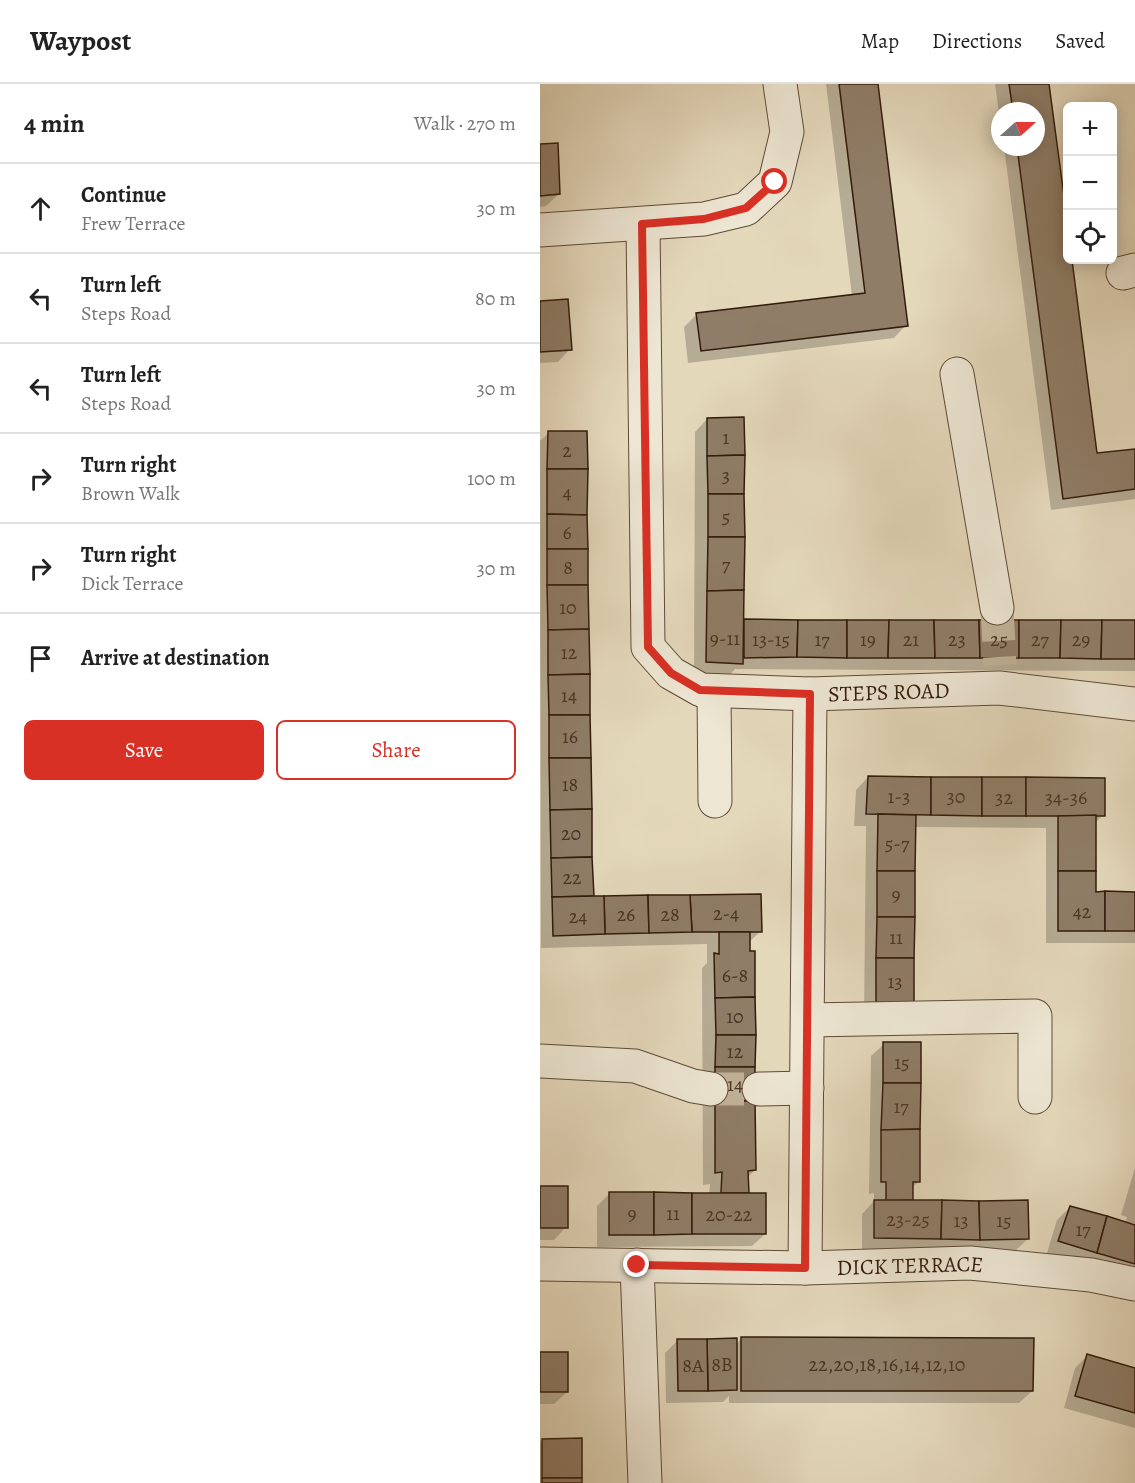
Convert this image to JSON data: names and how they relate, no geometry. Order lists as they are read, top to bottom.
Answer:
{
  "streets": {
    "street": ["STEPS ROAD", "DICK TERRACE"]
  },
  "house_numbers": [
    "1",
    "2",
    "3",
    "4",
    "5",
    "6",
    "7",
    "8",
    "10",
    "9-11",
    "13-15",
    "17",
    "19",
    "21",
    "23",
    "25",
    "27",
    "29",
    "12",
    "14",
    "16",
    "18",
    "1-3",
    "30",
    "32",
    "34-36",
    "20",
    "5-7",
    "22",
    "9",
    "42",
    "2-4",
    "26",
    "28",
    "24",
    "11",
    "6-8",
    "13",
    "10",
    "12",
    "15",
    "14",
    "17",
    "9",
    "11",
    "20-22",
    "23-25",
    "13",
    "15",
    "17",
    "8B",
    "22,20,18,16,14,12,10",
    "8A"
  ],
  "north": "right",
  "page": {
    "header": "Waypost",
    "nav": ["Map", "Directions", "Saved"],
    "heading": ["4 min", "Walk · 270 m"],
    "map_buttons": ["+", "−"],
    "list": [
      ["Continue", "Frew Terrace", "30 m"],
      ["Turn left", "Steps Road", "80 m"],
      ["Turn left", "Steps Road", "30 m"],
      ["Turn right", "Brown Walk", "100 m"],
      ["Turn right", "Dick Terrace", "30 m"],
      "Arrive at destination"
    ],
    "buttons": ["Save", "Share"]
  }
}
